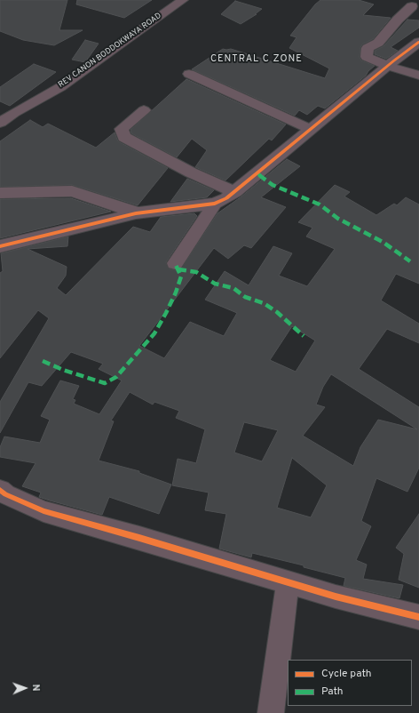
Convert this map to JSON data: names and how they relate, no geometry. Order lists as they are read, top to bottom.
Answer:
{
  "streets": {
    "street": ["REV CANON BODDOKWAYA ROAD"]
  },
  "districts": ["CENTRAL C ZONE"],
  "legend": ["Cycle path", "Path"],
  "north": "right"
}
